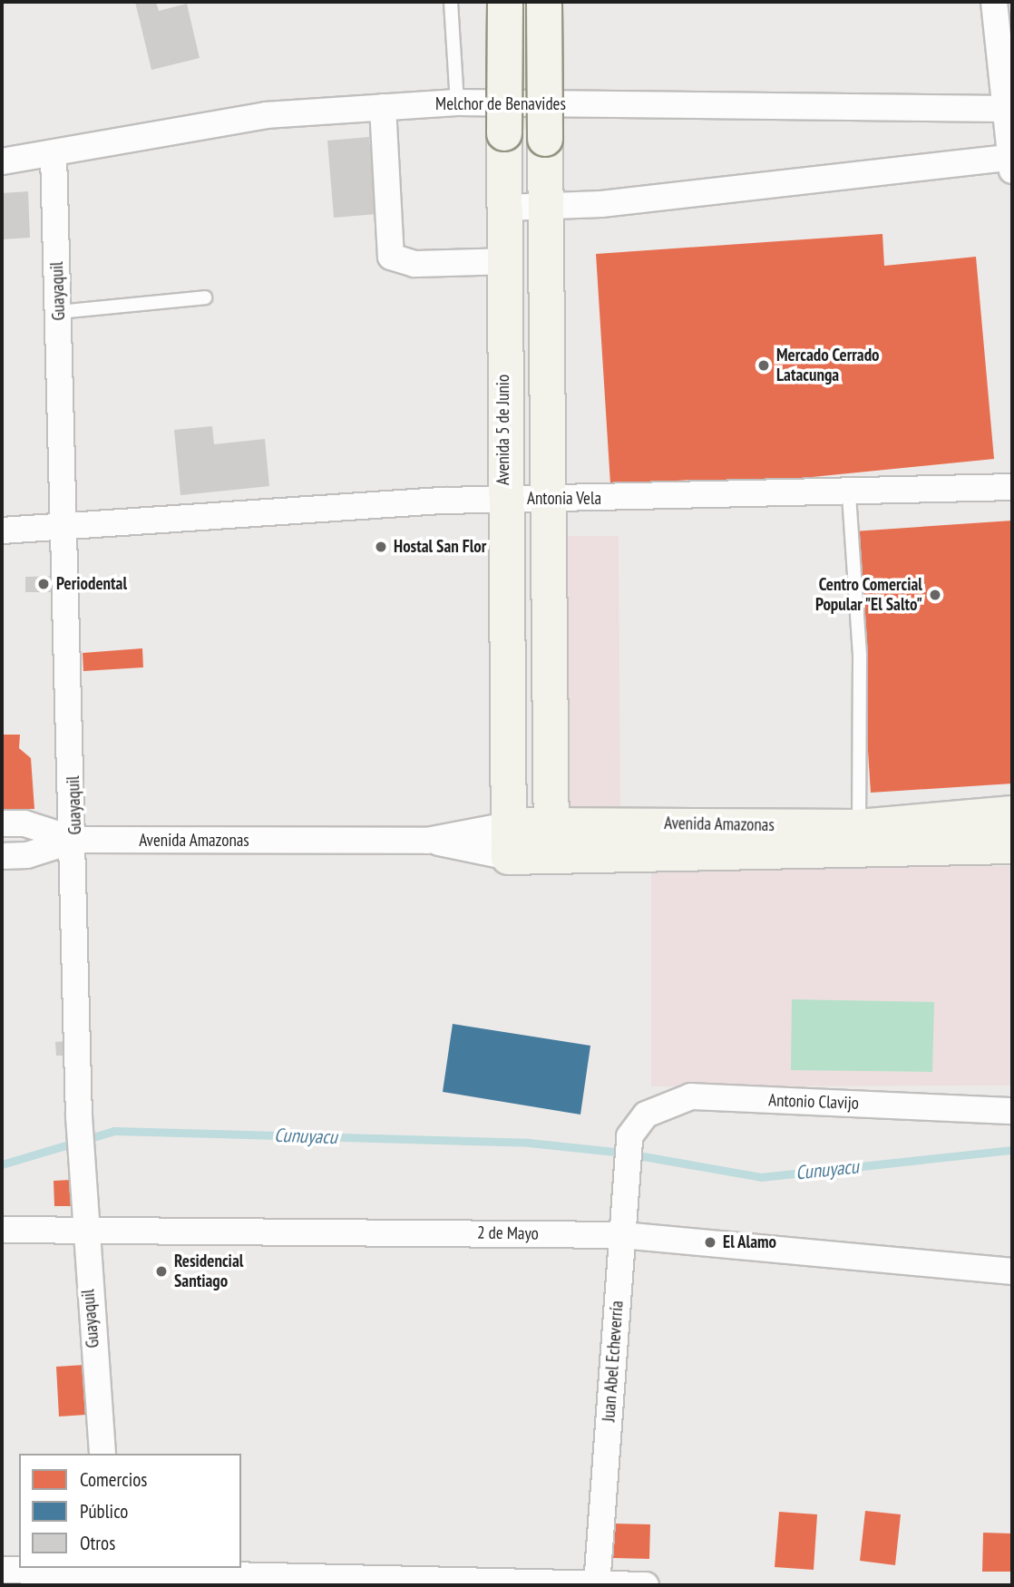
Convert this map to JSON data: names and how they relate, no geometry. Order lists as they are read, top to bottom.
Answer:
{
  "streets": {
    "main road": ["Avenida 5 de Junio", "Avenida Amazonas"],
    "street": [
      "Melchor de Benavides",
      "Guayaquil",
      "Antonia Vela",
      "Antonio Clavijo",
      "2 de Mayo",
      "Juan Abel Echeverría"
    ]
  },
  "crossings": [
    ["Melchor de Benavides", "Guayaquil"],
    ["Guayaquil", "Antonia Vela"],
    ["Guayaquil", "Avenida Amazonas"],
    ["Guayaquil", "2 de Mayo"],
    ["Avenida 5 de Junio", "Antonia Vela"],
    ["Avenida 5 de Junio", "Avenida Amazonas"],
    ["Antonio Clavijo", "Juan Abel Echeverría"],
    ["2 de Mayo", "Juan Abel Echeverría"]
  ],
  "water": ["Cunuyacu"],
  "places": [
    "Mercado Cerrado Latacunga",
    "Hostal San Flor",
    "Periodental",
    "Centro Comercial Popular \"El Salto\"",
    "El Alamo",
    "Residencial Santiago"
  ],
  "legend": ["Comercios", "Público", "Otros"]
}
